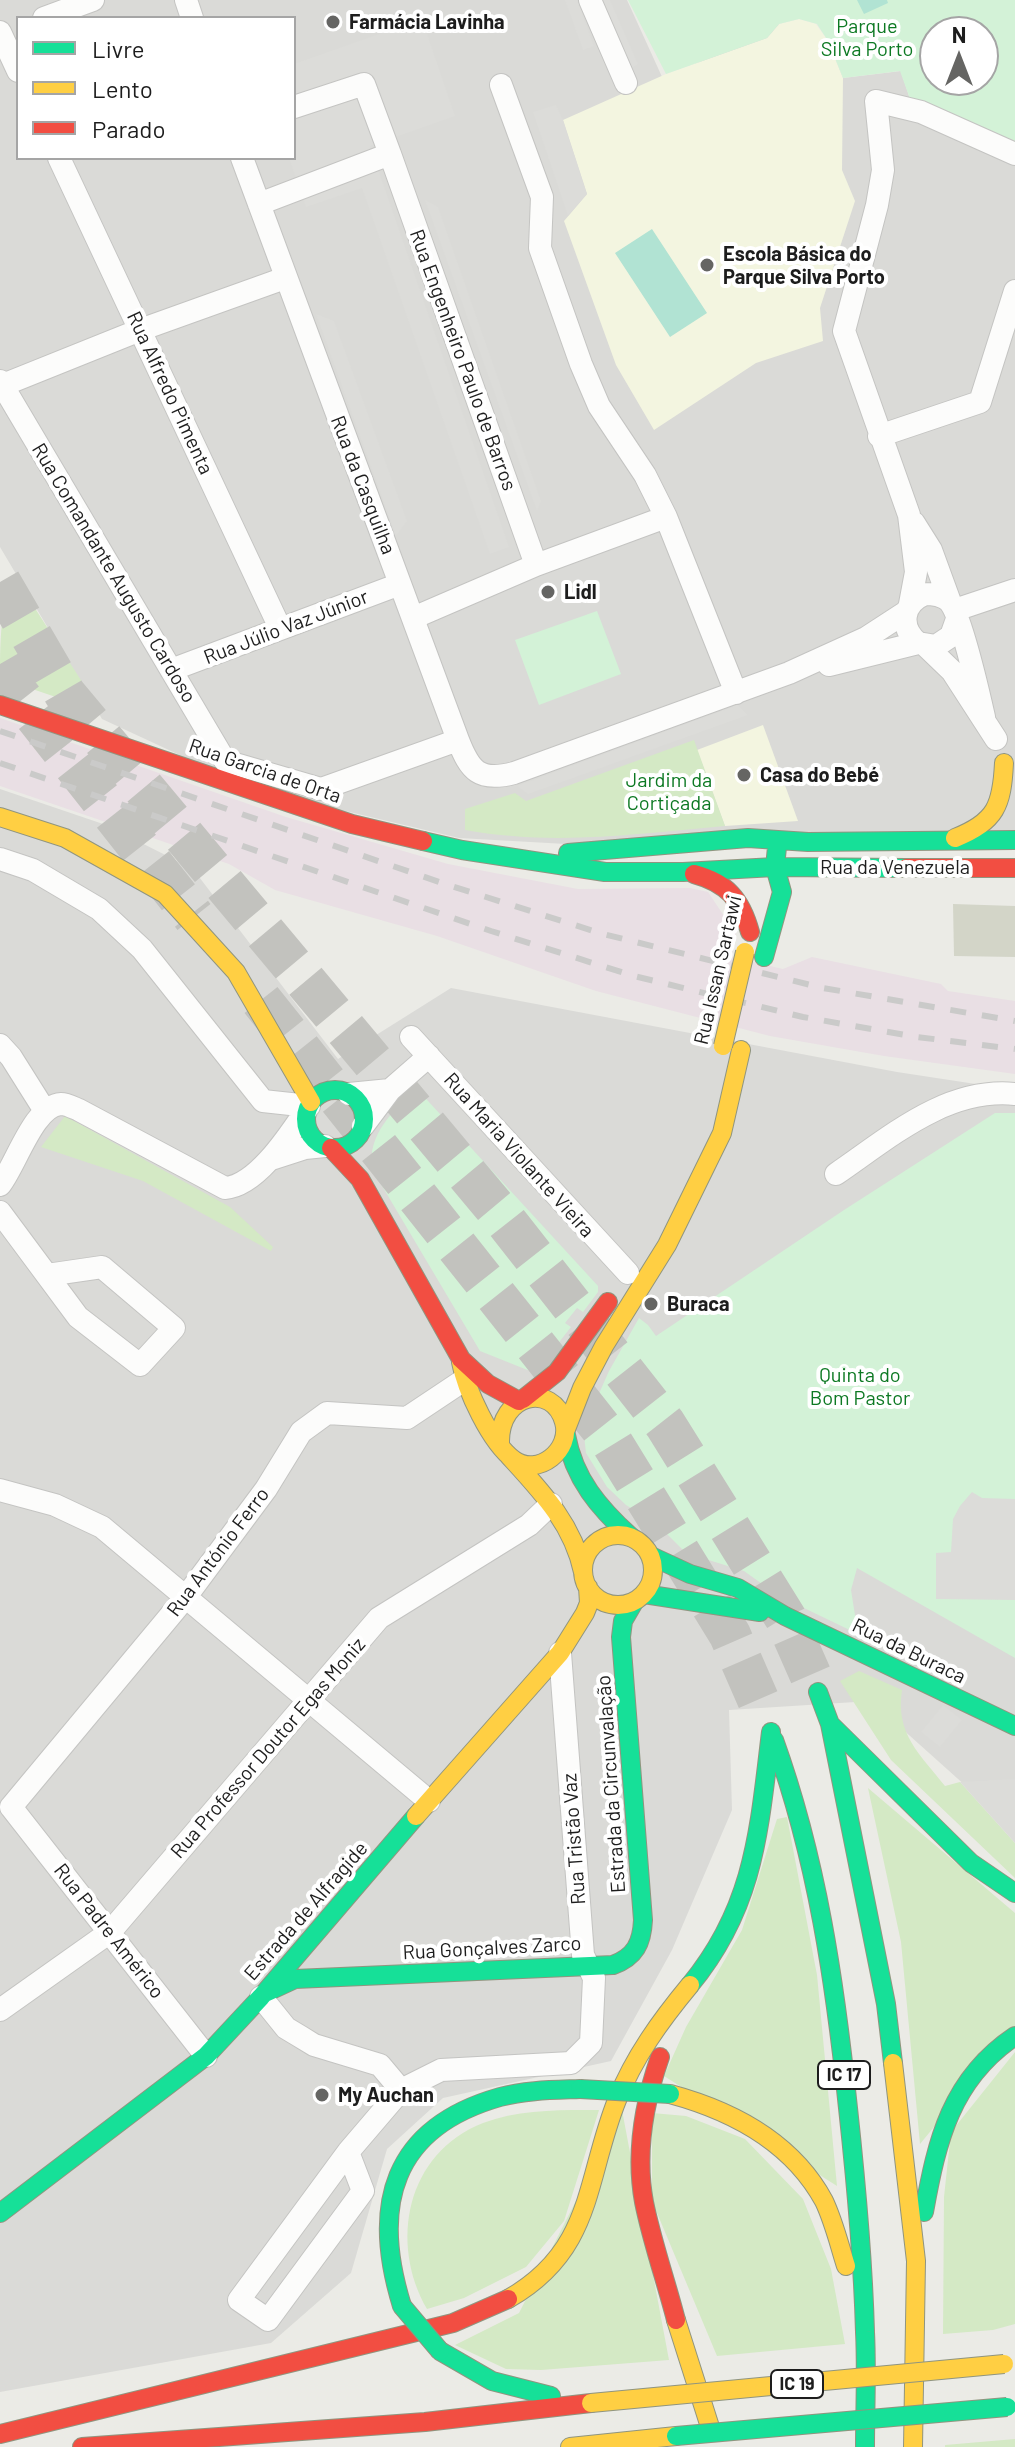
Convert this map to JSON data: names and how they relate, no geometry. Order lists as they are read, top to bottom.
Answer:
{
  "streets": {
    "main road": [
      "Rua Garcia de Orta",
      "Rua da Venezuela",
      "Rua Issan Sartawi",
      "Rua da Buraca",
      "Estrada da Circunvalação",
      "Estrada de Alfragide",
      "Rua Gonçalves Zarco",
      "IC 17",
      "IC 19"
    ],
    "street": [
      "Rua Engenheiro Paulo de Barros",
      "Rua Alfredo Pimenta",
      "Rua da Casquilha",
      "Rua Comandante Augusto Cardoso",
      "Rua Júlio Vaz Júnior",
      "Rua Maria Violante Vieira",
      "Rua António Ferro",
      "Rua Professor Doutor Egas Moniz",
      "Rua Tristão Vaz",
      "Rua Padre Américo"
    ]
  },
  "crossings": [
    ["Rua Alfredo Pimenta", "Rua Júlio Vaz Júnior"],
    ["Rua da Casquilha", "Rua Comandante Augusto Cardoso"],
    ["Rua da Casquilha", "Rua Júlio Vaz Júnior"],
    ["Rua Comandante Augusto Cardoso", "Rua Júlio Vaz Júnior"],
    ["Rua Garcia de Orta", "Rua da Venezuela"],
    ["Rua Garcia de Orta", "Rua Issan Sartawi"],
    ["Rua da Venezuela", "Rua Issan Sartawi"],
    ["Rua Issan Sartawi", "Rua Maria Violante Vieira"],
    ["Rua António Ferro", "Rua Padre Américo"],
    ["Rua da Buraca", "Estrada da Circunvalação"],
    ["Rua da Buraca", "Estrada de Alfragide"],
    ["Rua Professor Doutor Egas Moniz", "Rua Padre Américo"],
    ["Estrada da Circunvalação", "Estrada de Alfragide"],
    ["Estrada da Circunvalação", "Rua Gonçalves Zarco"],
    ["Rua Tristão Vaz", "Estrada de Alfragide"],
    ["Rua Tristão Vaz", "Rua Gonçalves Zarco"],
    ["Estrada de Alfragide", "Rua Padre Américo"],
    ["Estrada de Alfragide", "Rua Gonçalves Zarco"]
  ],
  "parks": ["Parque Silva Porto", "Jardim da Cortiçada", "Quinta do Bom Pastor"],
  "places": [
    "Farmácia Lavinha",
    "Escola Básica do Parque Silva Porto",
    "Lidl",
    "Casa do Bebé",
    "Buraca",
    "My Auchan"
  ],
  "legend": ["Livre", "Lento", "Parado"],
  "north": "top"
}
